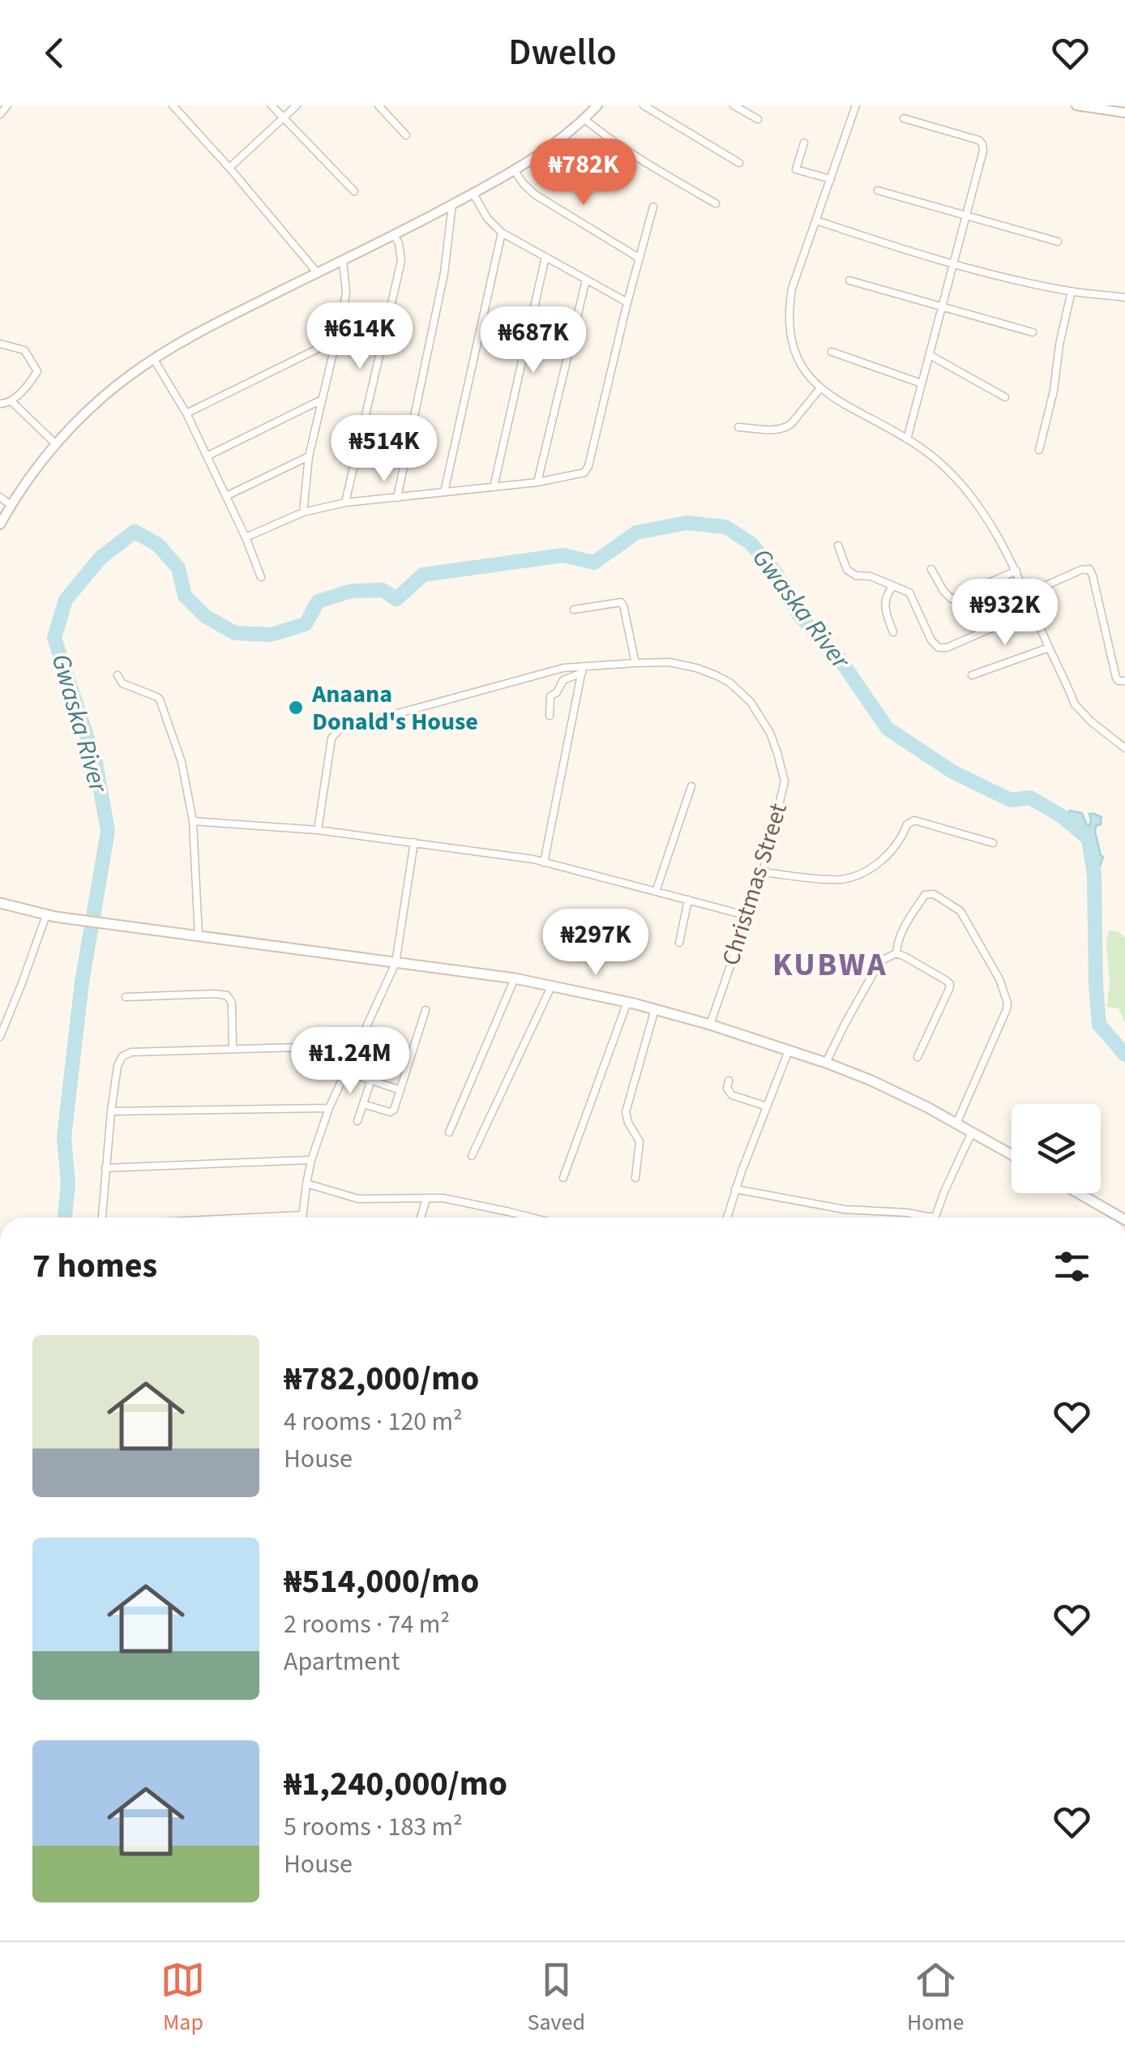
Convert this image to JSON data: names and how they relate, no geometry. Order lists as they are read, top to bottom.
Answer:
{
  "streets": {
    "street": ["Christmas Street"]
  },
  "districts": ["KUBWA"],
  "water": ["Gwaska River"],
  "places": ["Anaana Donald's House"],
  "page": {
    "header": "Dwello",
    "price": [
      "₦782K",
      "₦614K",
      "₦687K",
      "₦514K",
      "₦932K",
      "₦297K",
      "₦1.24M"
    ],
    "heading": "7 homes",
    "list": [
      {
        "name": "₦782,000/mo",
        "note": "4 rooms · 120 m² · House"
      },
      {
        "name": "₦514,000/mo",
        "note": "2 rooms · 74 m² · Apartment"
      },
      {
        "name": "₦1,240,000/mo",
        "note": "5 rooms · 183 m² · House"
      }
    ],
    "tabs": ["Map", "Saved", "Home"]
  }
}
